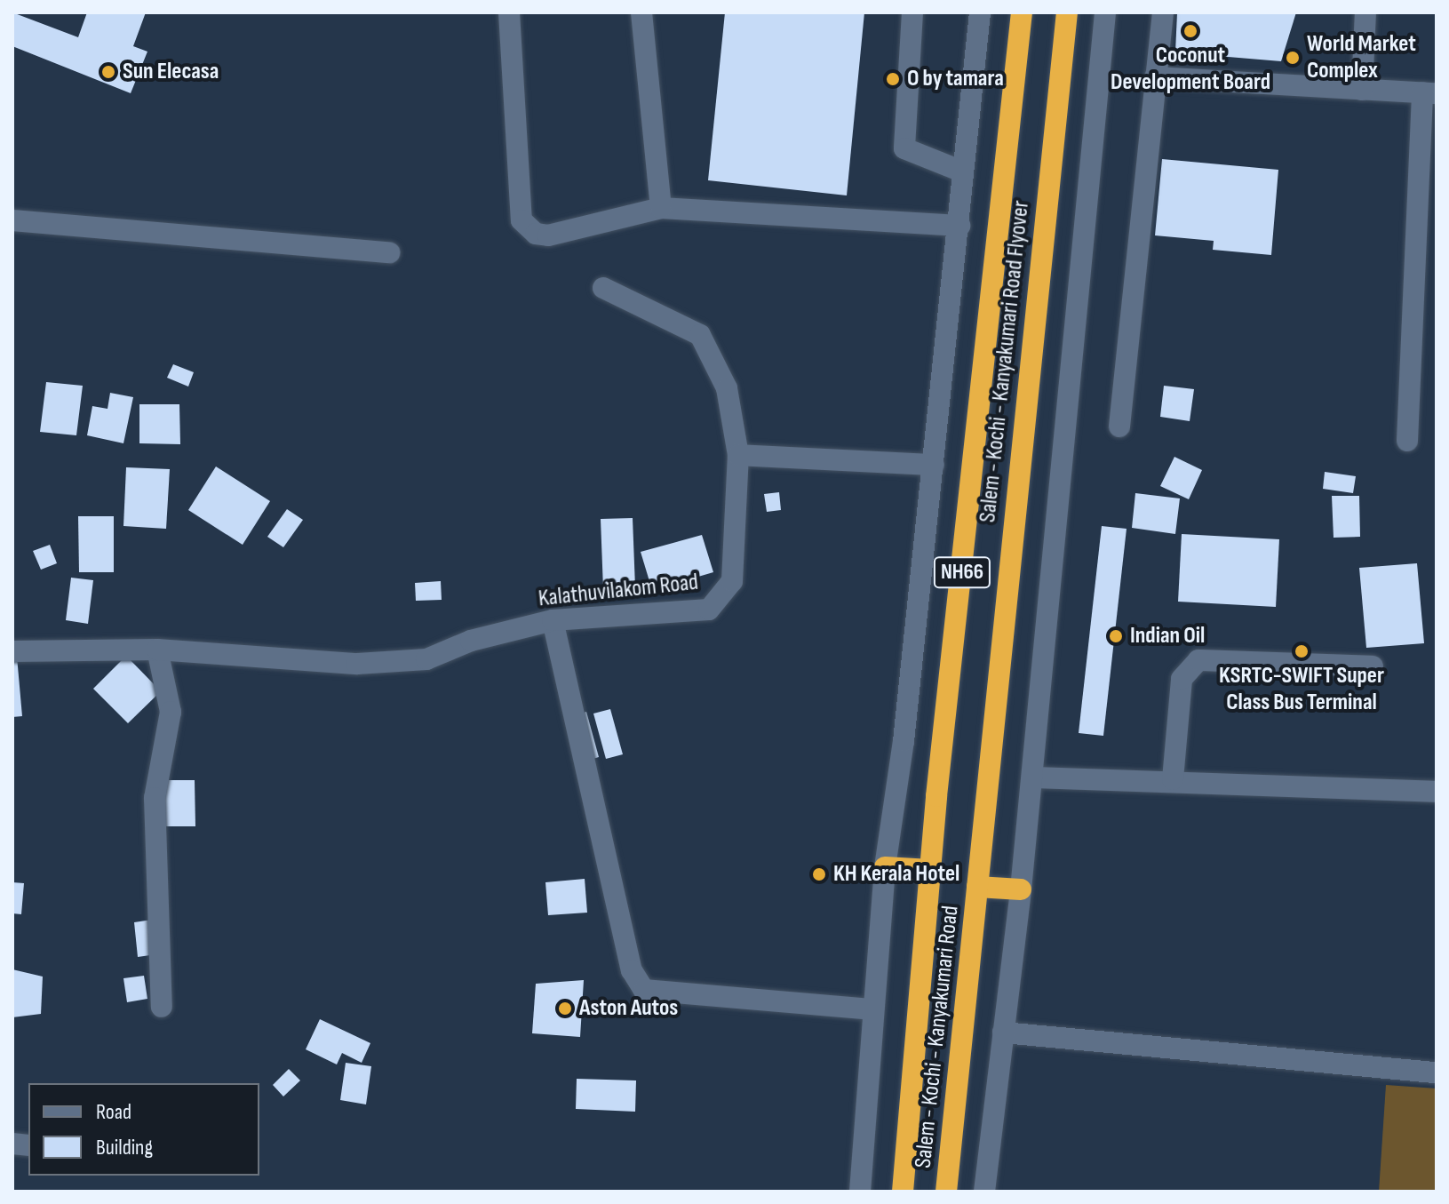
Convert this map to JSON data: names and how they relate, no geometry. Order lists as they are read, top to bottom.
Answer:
{
  "streets": {
    "highway": ["Salem - Kochi - Kanyakumari Road Flyover", "NH66", "Salem - Kochi - Kanyakumari Road"],
    "street": ["Kalathuvilakom Road"]
  },
  "crossings": [
    ["Salem - Kochi - Kanyakumari Road Flyover", "Salem - Kochi - Kanyakumari Road"]
  ],
  "places": [
    "Coconut Development Board",
    "World Market Complex",
    "Sun Elecasa",
    "O by tamara",
    "Indian Oil",
    "KSRTC-SWIFT Super Class Bus Terminal",
    "KH Kerala Hotel",
    "Aston Autos"
  ],
  "legend": ["Road", "Building"]
}
